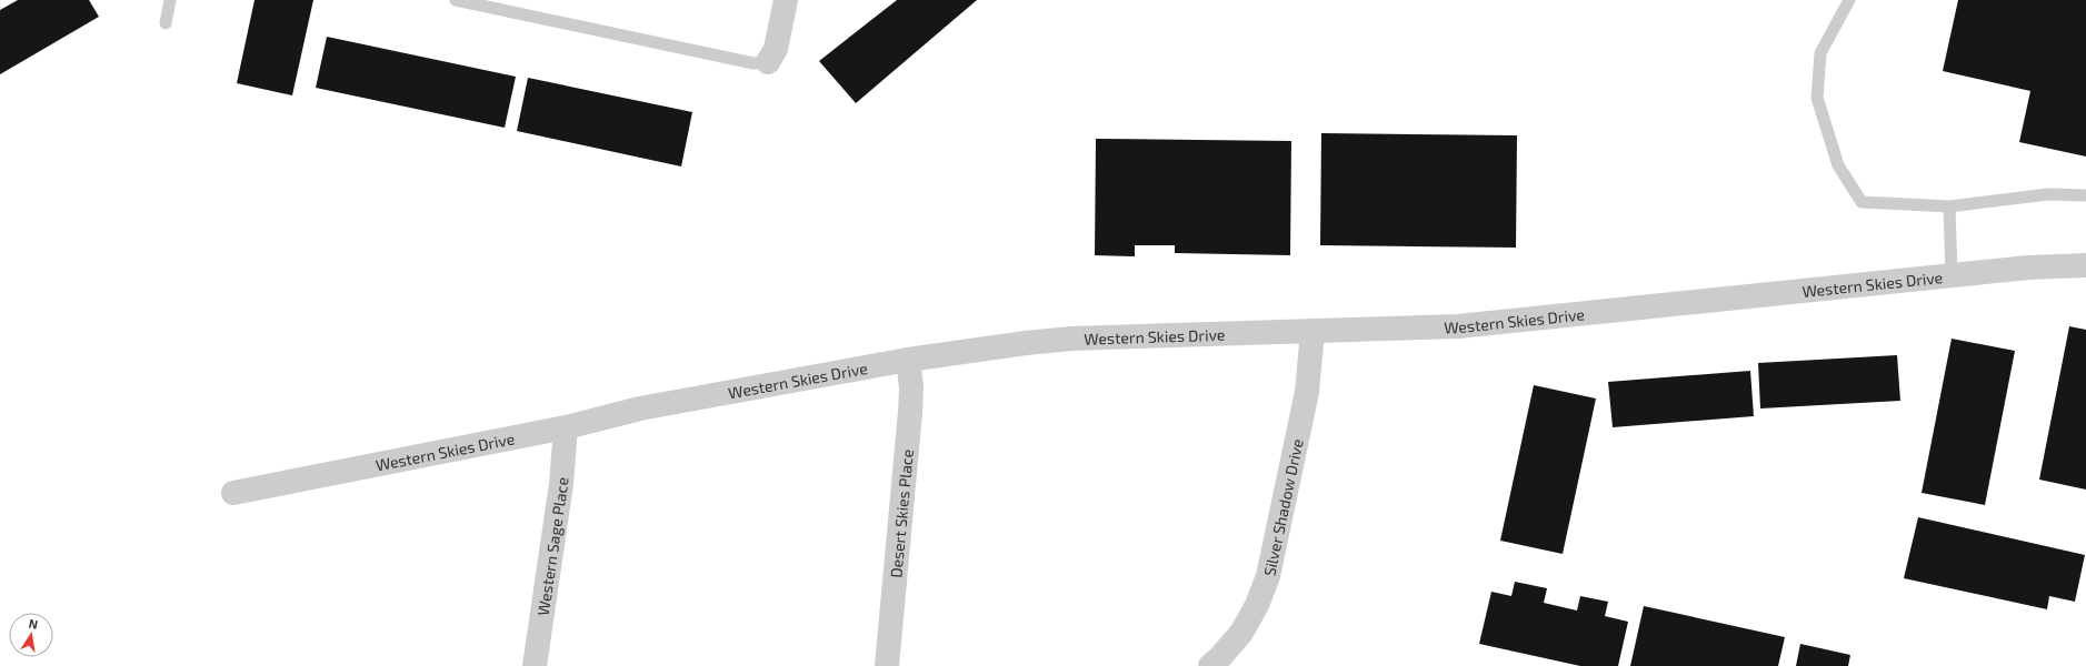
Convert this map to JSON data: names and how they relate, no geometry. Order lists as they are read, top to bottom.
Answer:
{
  "streets": {
    "street": [
      "Western Skies Drive",
      "Silver Shadow Drive",
      "Desert Skies Place",
      "Western Sage Place"
    ]
  },
  "crossings": [
    ["Western Skies Drive", "Silver Shadow Drive"],
    ["Western Skies Drive", "Desert Skies Place"],
    ["Western Skies Drive", "Western Sage Place"]
  ],
  "north": "top"
}
